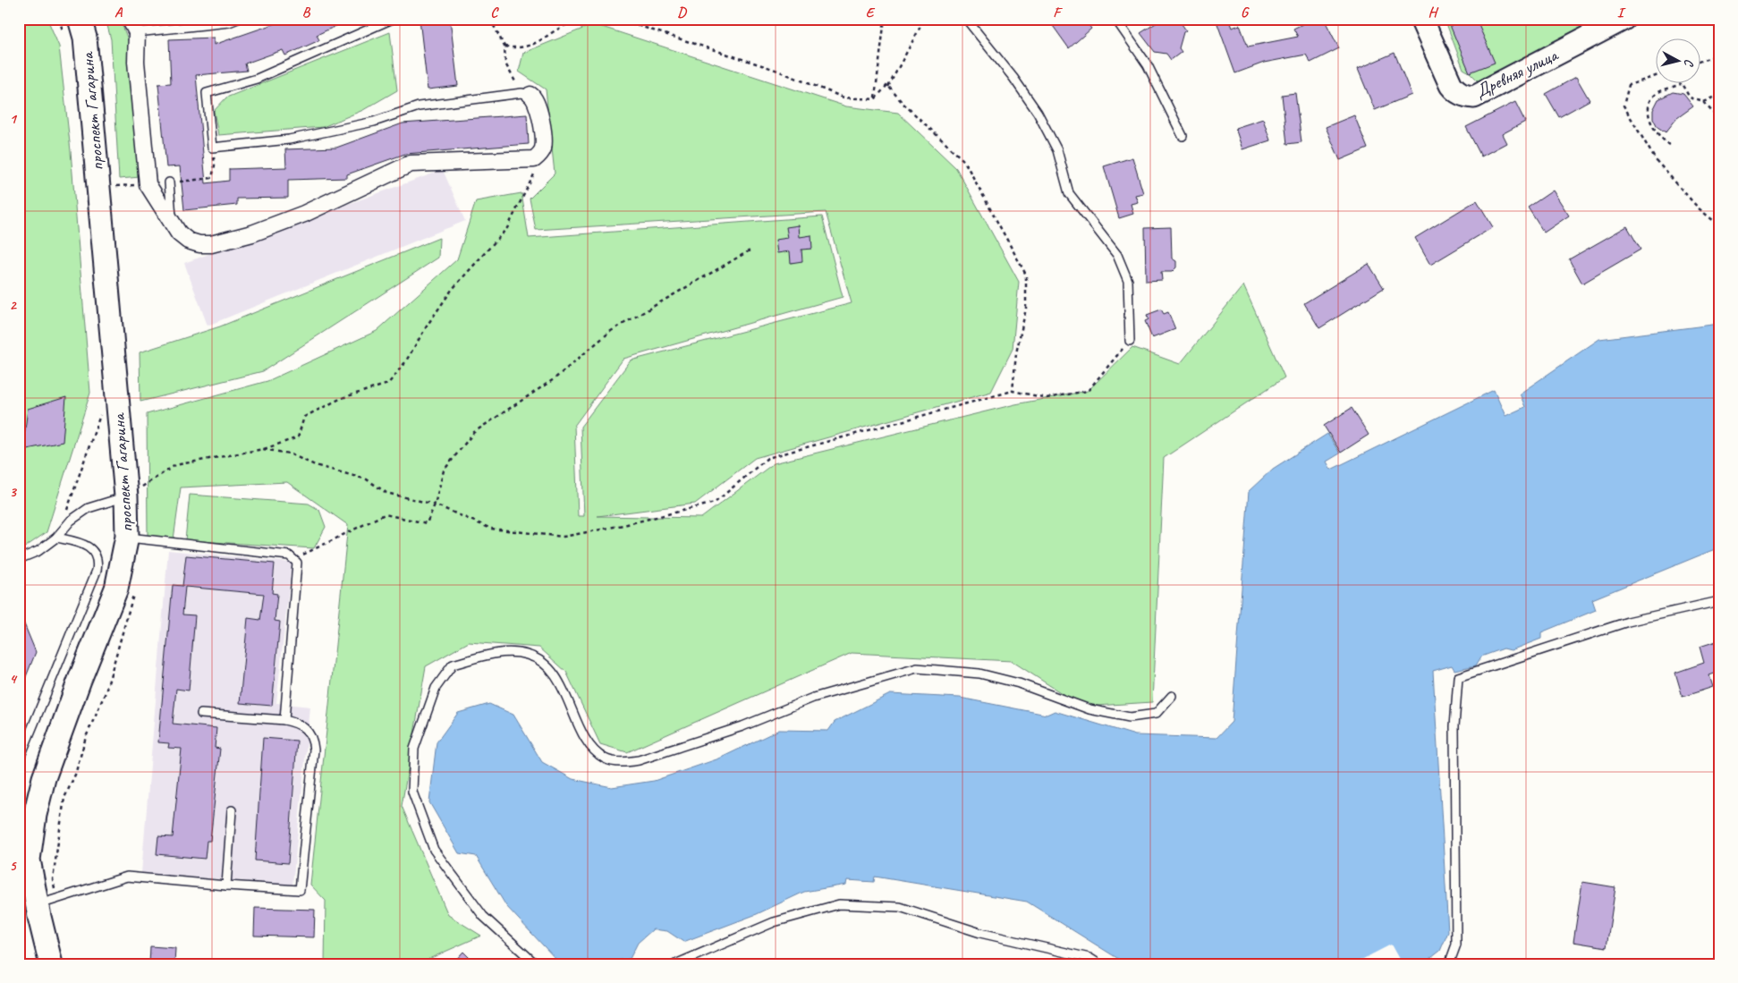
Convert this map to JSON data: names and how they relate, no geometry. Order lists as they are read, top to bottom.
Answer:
{
  "streets": {
    "main road": ["Древняя улица", "проспект Гагарина"]
  },
  "north": "right",
  "grid": {
    "columns": [
      "A",
      "B",
      "C",
      "D",
      "E",
      "F",
      "G",
      "H",
      "I"
    ],
    "rows": [
      "1",
      "2",
      "3",
      "4",
      "5"
    ]
  }
}
